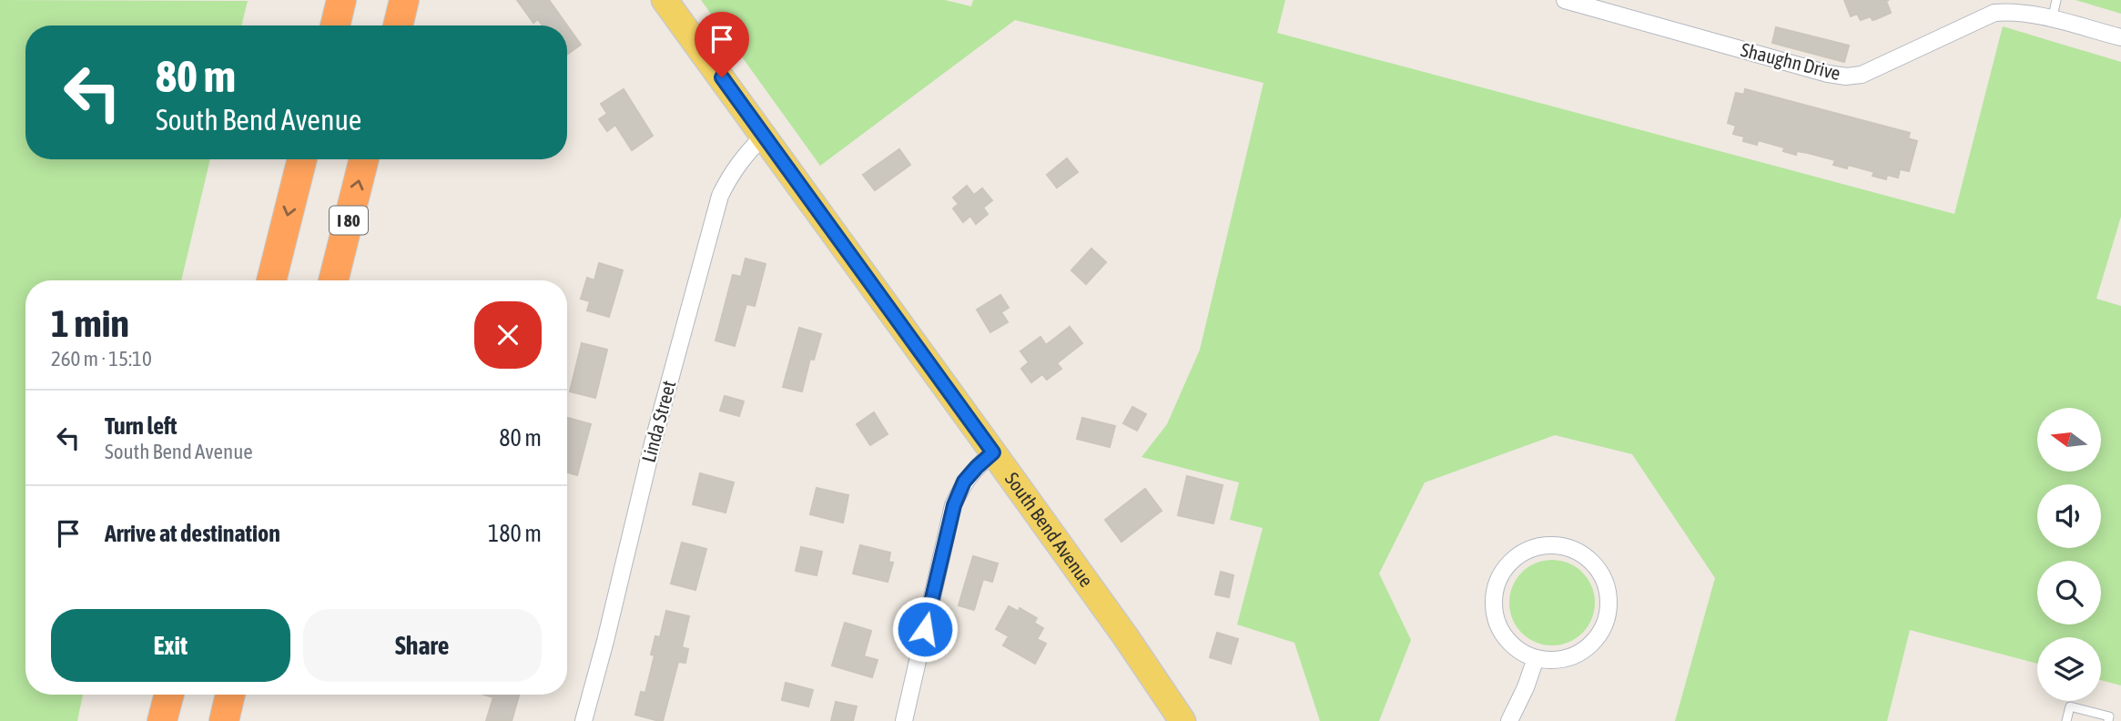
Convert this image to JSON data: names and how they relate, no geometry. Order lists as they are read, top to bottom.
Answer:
{
  "streets": {
    "highway": ["I 80"],
    "main road": ["South Bend Avenue"],
    "street": ["Shaughn Drive", "Linda Street"]
  },
  "crossings": [
    ["Linda Street", "South Bend Avenue"]
  ],
  "north": "left",
  "page": {
    "turn": ["80 m", "South Bend Avenue"],
    "heading": ["1 min", "260 m · 15:10"],
    "list": [
      {
        "name": "Turn left",
        "note": "South Bend Avenue",
        "value": "80 m"
      },
      {
        "name": "Arrive at destination",
        "value": "180 m"
      }
    ],
    "buttons": ["Exit", "Share"]
  }
}
